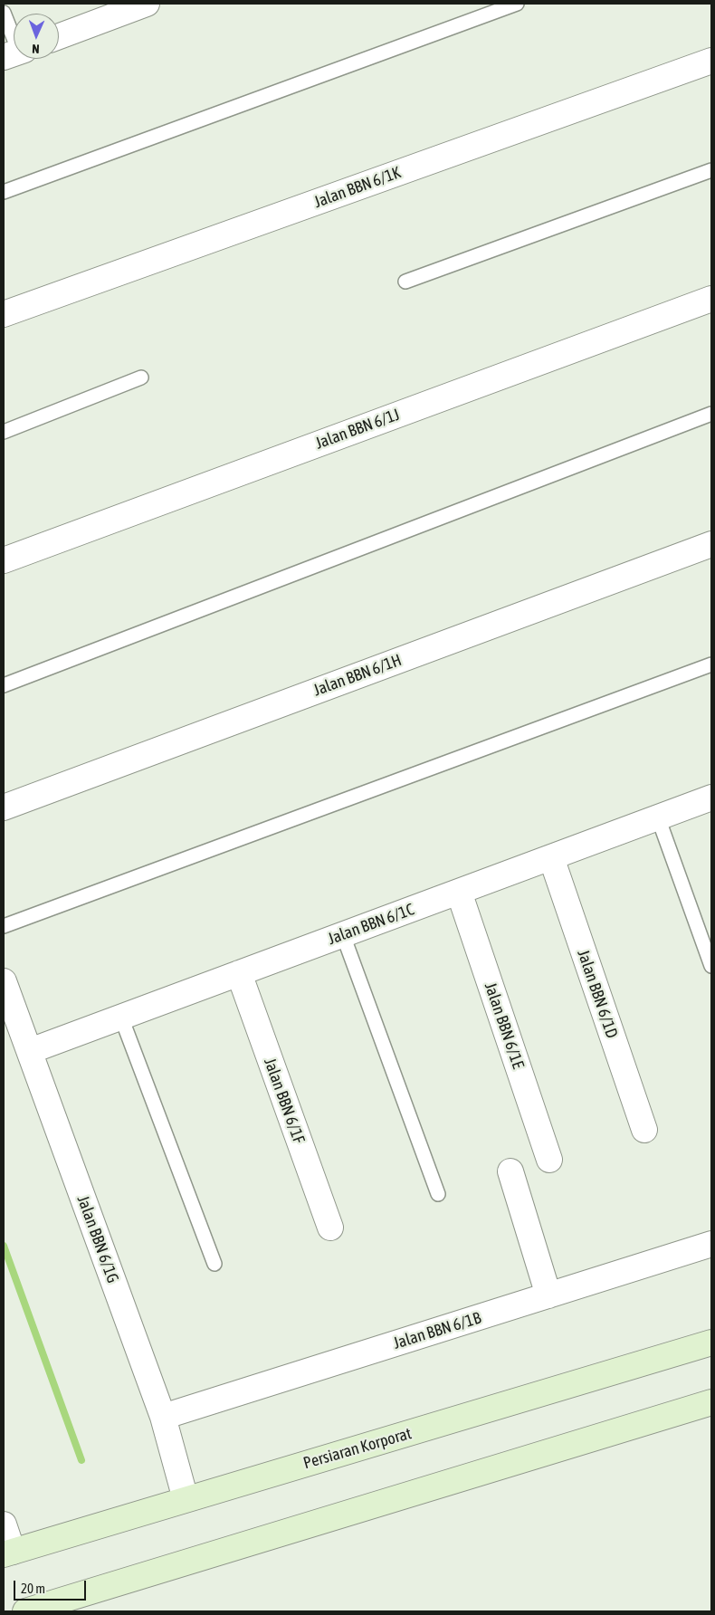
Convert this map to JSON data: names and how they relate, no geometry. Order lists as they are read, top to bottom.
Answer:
{
  "streets": {
    "main road": ["Persiaran Korporat"],
    "street": [
      "Jalan BBN 6/1K",
      "Jalan BBN 6/1J",
      "Jalan BBN 6/1H",
      "Jalan BBN 6/1C",
      "Jalan BBN 6/1D",
      "Jalan BBN 6/1E",
      "Jalan BBN 6/1F",
      "Jalan BBN 6/1G",
      "Jalan BBN 6/1B"
    ]
  },
  "crossings": [
    ["Jalan BBN 6/1C", "Jalan BBN 6/1D"],
    ["Jalan BBN 6/1C", "Jalan BBN 6/1E"],
    ["Jalan BBN 6/1C", "Jalan BBN 6/1F"],
    ["Jalan BBN 6/1C", "Jalan BBN 6/1G"],
    ["Jalan BBN 6/1G", "Jalan BBN 6/1B"],
    ["Jalan BBN 6/1G", "Persiaran Korporat"]
  ],
  "scale_bar": "20 m",
  "north": "bottom"
}
